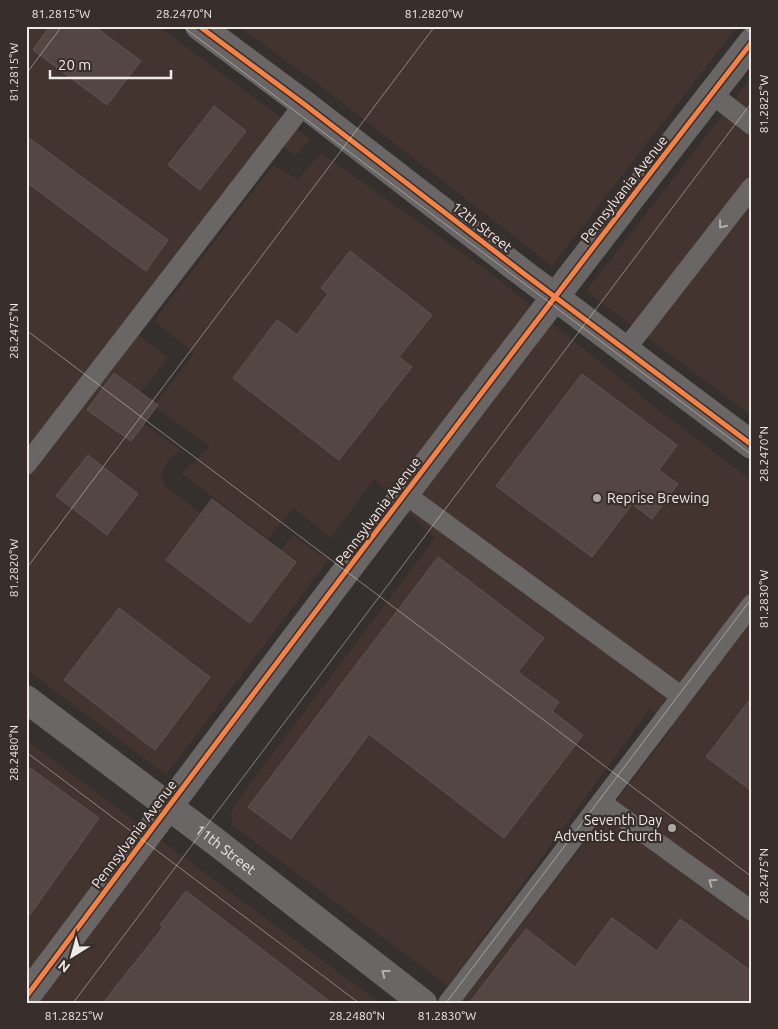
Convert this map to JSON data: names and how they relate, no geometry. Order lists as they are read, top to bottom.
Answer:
{
  "streets": {
    "street": ["Pennsylvania Avenue", "12th Street", "11th Street"]
  },
  "crossings": [
    ["Pennsylvania Avenue", "12th Street"],
    ["Pennsylvania Avenue", "11th Street"]
  ],
  "one_way": ["11th Street"],
  "places": ["Reprise Brewing", "Seventh Day Adventist Church"],
  "scale_bar": "20 m",
  "north": "bottom left",
  "coordinates": [
    "81.2815°W",
    "28.2470°N",
    "81.2820°W",
    "81.2825°W",
    "28.2475°N",
    "81.2830°W",
    "28.2480°N"
  ]
}
